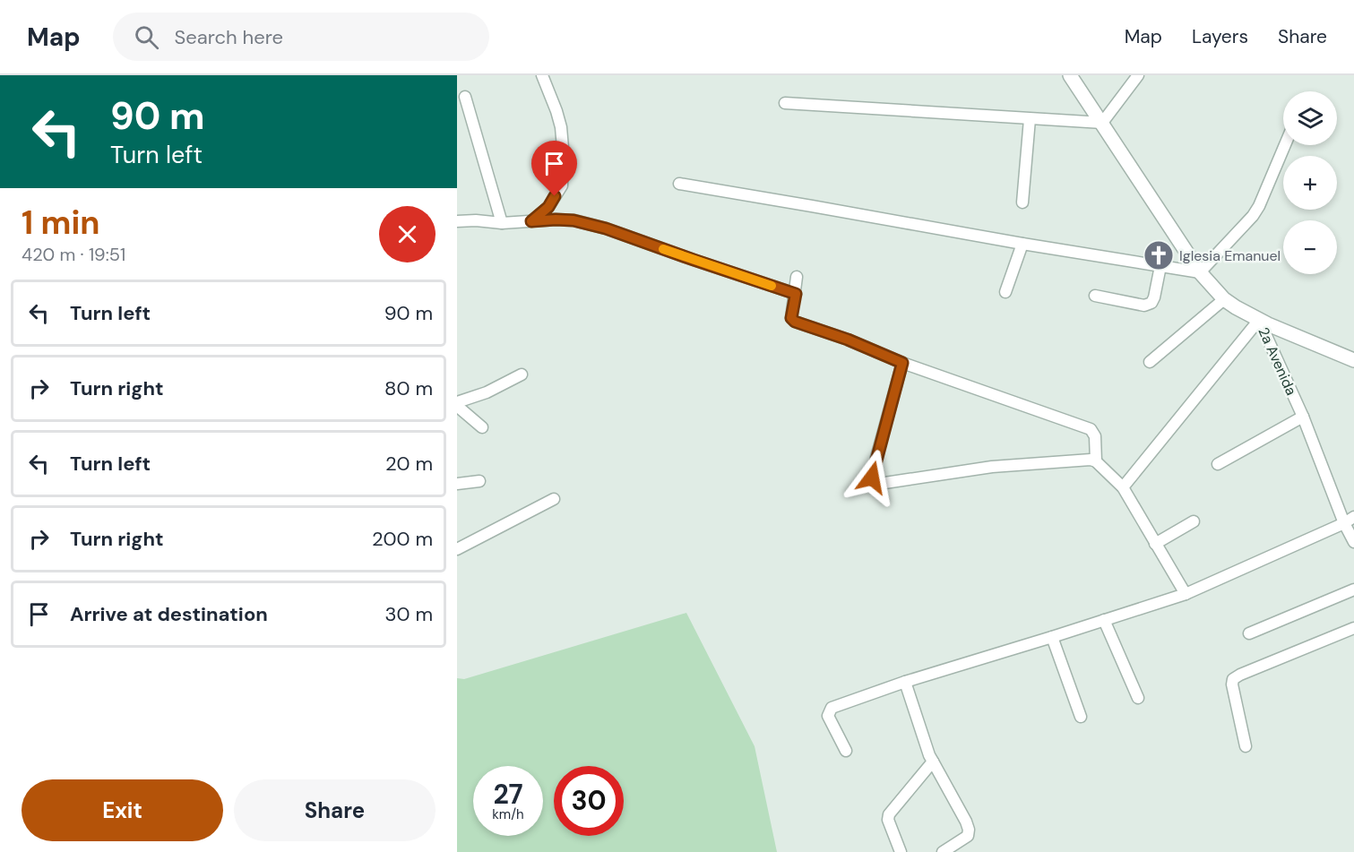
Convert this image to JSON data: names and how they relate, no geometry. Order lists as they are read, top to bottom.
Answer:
{
  "streets": {
    "street": ["2a Avenida"]
  },
  "places": {
    "church": ["Iglesia Emanuel"]
  },
  "page": {
    "header": "Map",
    "search": "Search here",
    "nav": ["Map", "Layers", "Share"],
    "turn": ["90 m", "Turn left"],
    "map_buttons": ["+", "−"],
    "heading": ["1 min", "420 m · 19:51"],
    "list": [
      {
        "name": "Turn left",
        "value": "90 m"
      },
      {
        "name": "Turn right",
        "value": "80 m"
      },
      {
        "name": "Turn left",
        "value": "20 m"
      },
      {
        "name": "Turn right",
        "value": "200 m"
      },
      {
        "name": "Arrive at destination",
        "value": "30 m"
      }
    ],
    "speed": "27 km/h",
    "limit": "30",
    "buttons": ["Exit", "Share"]
  }
}
